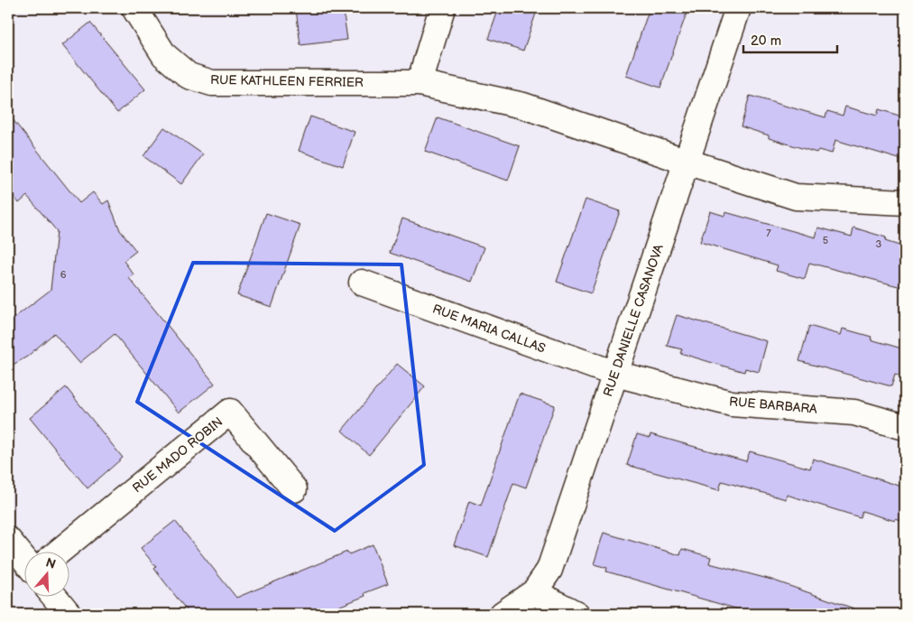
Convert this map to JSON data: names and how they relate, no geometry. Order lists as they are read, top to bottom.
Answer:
{
  "streets": {
    "street": [
      "RUE KATHLEEN FERRIER",
      "RUE DANIELLE CASANOVA",
      "RUE MARIA CALLAS",
      "RUE BARBARA",
      "RUE MADO ROBIN"
    ]
  },
  "crossings": [
    ["RUE KATHLEEN FERRIER", "RUE DANIELLE CASANOVA"],
    ["RUE DANIELLE CASANOVA", "RUE MARIA CALLAS"],
    ["RUE DANIELLE CASANOVA", "RUE BARBARA"],
    ["RUE MARIA CALLAS", "RUE BARBARA"]
  ],
  "house_numbers": [
    "7",
    "5",
    "3",
    "6"
  ],
  "scale_bar": "20 m",
  "north": "top"
}
